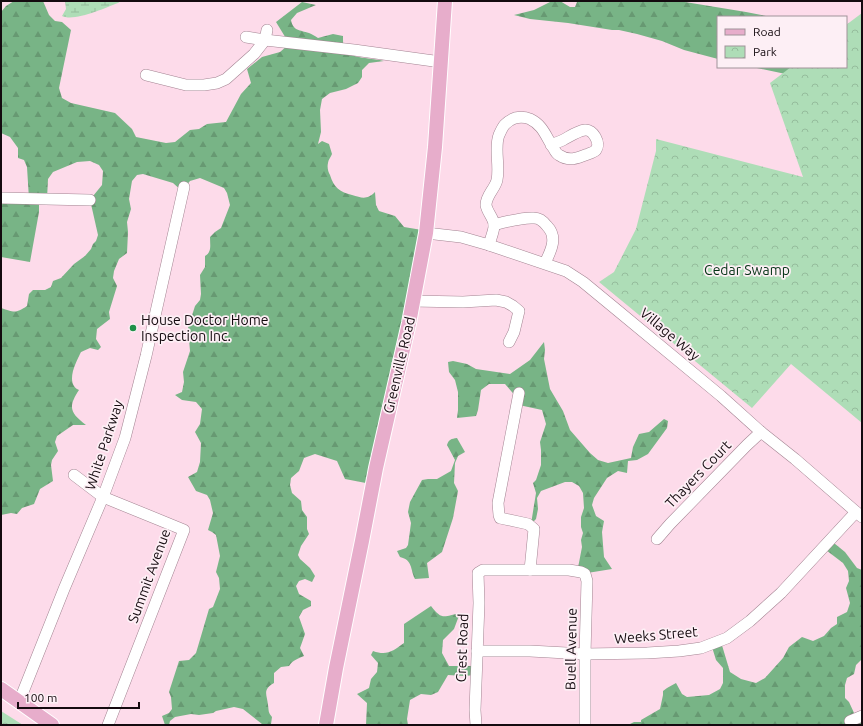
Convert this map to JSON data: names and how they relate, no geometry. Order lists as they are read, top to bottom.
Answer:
{
  "streets": {
    "main road": ["Greenville Road"],
    "street": [
      "Village Way",
      "White Parkway",
      "Thayers Court",
      "Summit Avenue",
      "Weeks Street",
      "Crest Road",
      "Buell Avenue"
    ]
  },
  "crossings": [
    ["Village Way", "Greenville Road"],
    ["Village Way", "Thayers Court"],
    ["Village Way", "Weeks Street"],
    ["White Parkway", "Summit Avenue"],
    ["Weeks Street", "Crest Road"],
    ["Weeks Street", "Buell Avenue"],
    ["Crest Road", "Buell Avenue"]
  ],
  "parks": ["Cedar Swamp"],
  "places": ["House Doctor Home Inspection Inc."],
  "legend": ["Road", "Park"],
  "scale_bar": "100 m"
}
